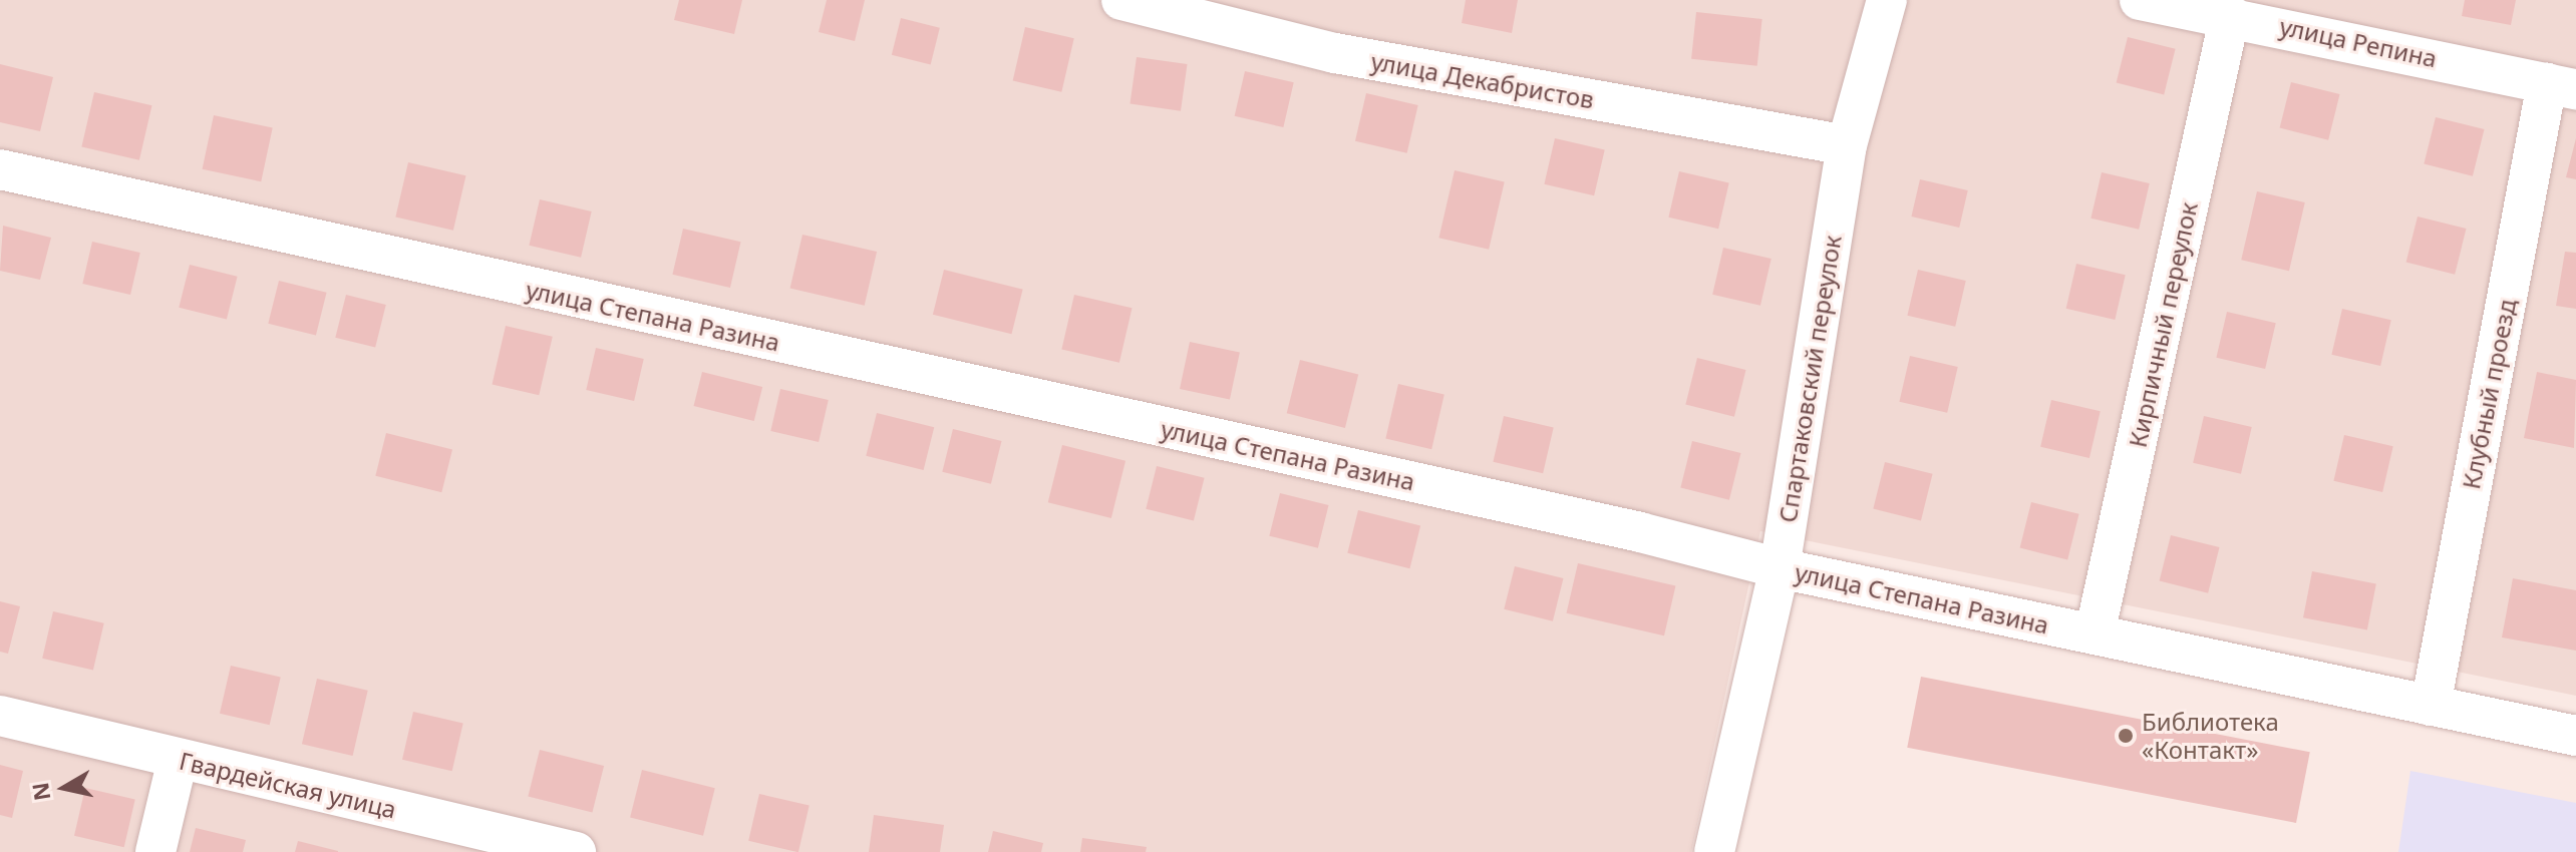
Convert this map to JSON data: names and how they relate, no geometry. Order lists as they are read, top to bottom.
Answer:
{
  "streets": {
    "street": [
      "улица Репина",
      "улица Декабристов",
      "улица Степана Разина",
      "Кирпичный переулок",
      "Спартаковский переулок",
      "Клубный проезд",
      "Гвардейская улица"
    ]
  },
  "crossings": [
    ["улица Репина", "Кирпичный переулок"],
    ["улица Репина", "Клубный проезд"],
    ["улица Декабристов", "Спартаковский переулок"],
    ["улица Степана Разина", "Кирпичный переулок"],
    ["улица Степана Разина", "Спартаковский переулок"],
    ["улица Степана Разина", "Клубный проезд"]
  ],
  "places": ["Библиотека «Контакт»"],
  "north": "left"
}
